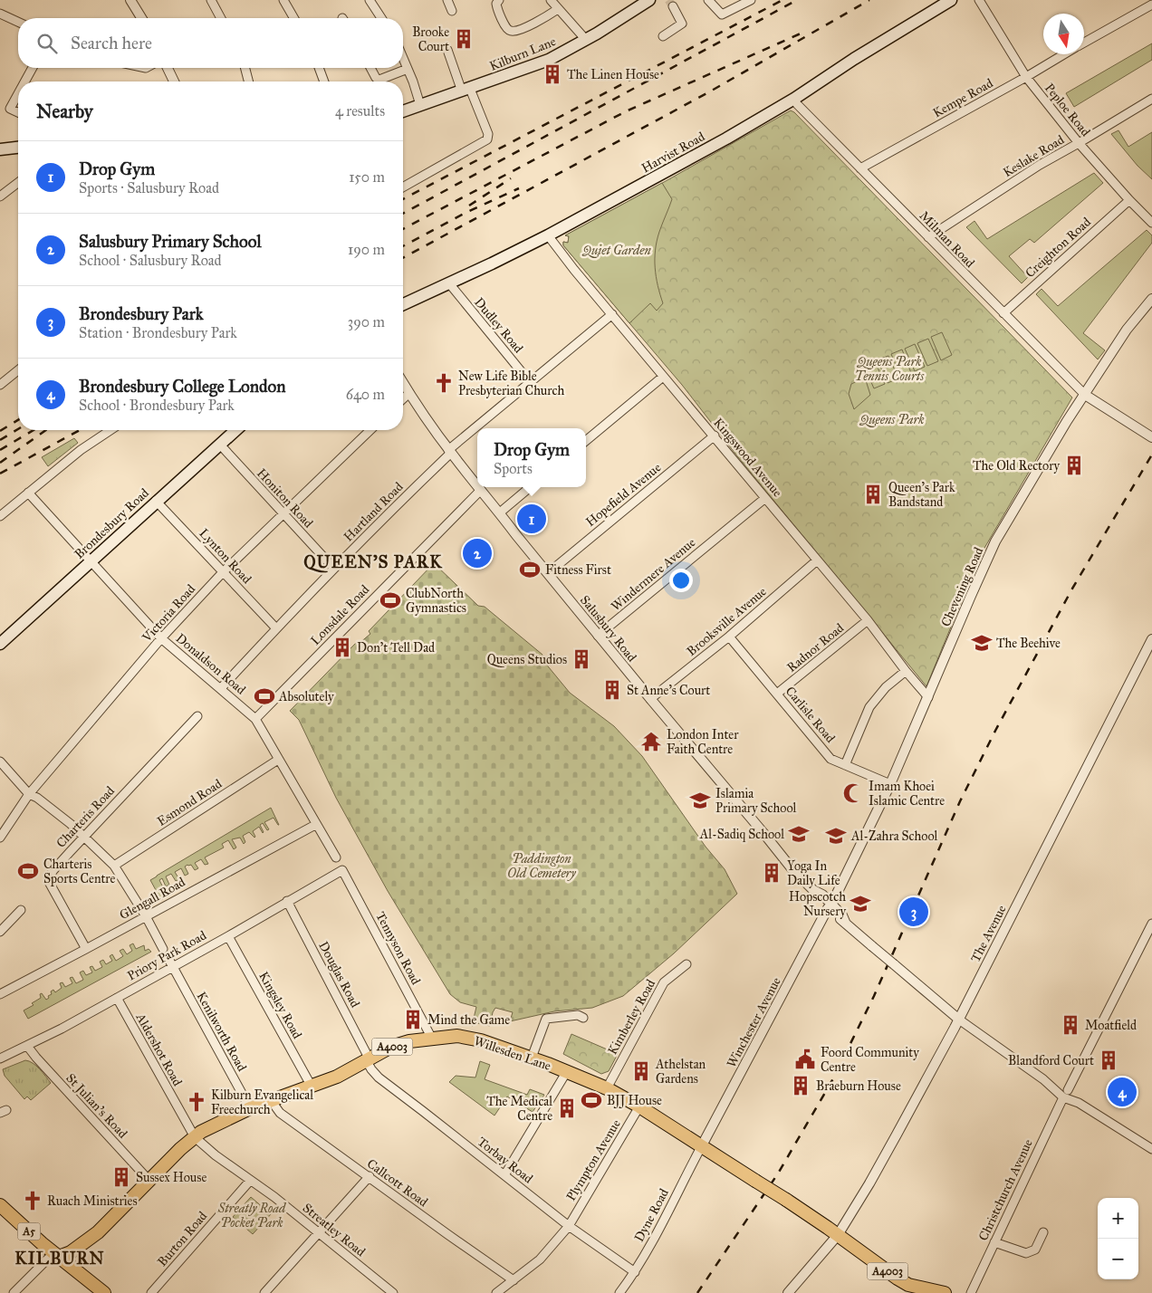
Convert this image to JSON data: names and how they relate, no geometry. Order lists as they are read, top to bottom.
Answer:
{
  "streets": {
    "main road": [
      "Kilburn Lane",
      "Harvist Road",
      "Brondesbury Road",
      "A4003",
      "Willesden Lane",
      "A5"
    ],
    "street": [
      "Kempe Road",
      "Peploe Road",
      "Keslake Road",
      "Milman Road",
      "Creighton Road",
      "Dudley Road",
      "Kingswood Avenue",
      "Hopefield Avenue",
      "Honiton Road",
      "Hartland Road",
      "Lynton Road",
      "Windermere Avenue",
      "Chevening Road",
      "Victoria Road",
      "Lonsdale Road",
      "Brooksville Avenue",
      "Salusbury Road",
      "Radnor Road",
      "Donaldson Road",
      "Carlisle Road",
      "Esmond Road",
      "Charteris Road",
      "Glengall Road",
      "The Avenue",
      "Tennyson Road",
      "Priory Park Road",
      "Douglas Road",
      "Kingsley Road",
      "Kimberley Road",
      "Winchester Avenue",
      "Kenilworth Road",
      "Aldershot Road",
      "St Julian's Road",
      "Torbay Road",
      "Plympton Avenue",
      "Callcott Road",
      "Christchurch Avenue",
      "Dyne Road",
      "Streatley Road",
      "Burton Road"
    ]
  },
  "crossings": [
    ["Kempe Road", "Peploe Road"],
    ["Kempe Road", "Milman Road"],
    ["Peploe Road", "Keslake Road"],
    ["Peploe Road", "Creighton Road"],
    ["Harvist Road", "Milman Road"],
    ["Harvist Road", "Dudley Road"],
    ["Harvist Road", "Kingswood Avenue"],
    ["Keslake Road", "Milman Road"],
    ["Milman Road", "Creighton Road"],
    ["Milman Road", "Chevening Road"],
    ["Dudley Road", "Hartland Road"],
    ["Kingswood Avenue", "Hopefield Avenue"],
    ["Kingswood Avenue", "Hartland Road"],
    ["Kingswood Avenue", "Windermere Avenue"],
    ["Kingswood Avenue", "Chevening Road"],
    ["Kingswood Avenue", "Brooksville Avenue"],
    ["Kingswood Avenue", "Radnor Road"],
    ["Hopefield Avenue", "Salusbury Road"],
    ["Honiton Road", "Hartland Road"],
    ["Honiton Road", "Brondesbury Road"],
    ["Honiton Road", "Victoria Road"],
    ["Hartland Road", "Lynton Road"],
    ["Hartland Road", "Salusbury Road"],
    ["Hartland Road", "Donaldson Road"],
    ["Brondesbury Road", "Lynton Road"],
    ["Brondesbury Road", "Donaldson Road"],
    ["Lynton Road", "Victoria Road"],
    ["Windermere Avenue", "Salusbury Road"],
    ["Chevening Road", "Salusbury Road"],
    ["Chevening Road", "Carlisle Road"],
    ["Chevening Road", "Winchester Avenue"],
    ["Victoria Road", "Donaldson Road"],
    ["Lonsdale Road", "Salusbury Road"],
    ["Lonsdale Road", "Donaldson Road"],
    ["Brooksville Avenue", "Salusbury Road"],
    ["Brooksville Avenue", "Carlisle Road"],
    ["Salusbury Road", "The Avenue"],
    ["Salusbury Road", "Winchester Avenue"],
    ["Radnor Road", "Carlisle Road"],
    ["Donaldson Road", "Esmond Road"],
    ["Charteris Road", "Glengall Road"],
    ["The Avenue", "Willesden Lane"],
    ["Tennyson Road", "Priory Park Road"],
    ["Tennyson Road", "Willesden Lane"],
    ["Priory Park Road", "Douglas Road"],
    ["Priory Park Road", "Kingsley Road"],
    ["Priory Park Road", "Kenilworth Road"],
    ["Priory Park Road", "Aldershot Road"],
    ["Priory Park Road", "St Julian's Road"],
    ["Douglas Road", "Willesden Lane"],
    ["Douglas Road", "Torbay Road"],
    ["Kingsley Road", "Willesden Lane"],
    ["Kimberley Road", "Willesden Lane"],
    ["Winchester Avenue", "Willesden Lane"],
    ["Winchester Avenue", "Dyne Road"],
    ["Kenilworth Road", "Willesden Lane"],
    ["Aldershot Road", "Willesden Lane"],
    ["Aldershot Road", "Streatley Road"],
    ["Willesden Lane", "St Julian's Road"],
    ["Willesden Lane", "Torbay Road"],
    ["Willesden Lane", "Plympton Avenue"],
    ["Willesden Lane", "Callcott Road"],
    ["Willesden Lane", "Dyne Road"],
    ["Willesden Lane", "Streatley Road"],
    ["Willesden Lane", "A5"],
    ["Torbay Road", "Plympton Avenue"],
    ["Torbay Road", "Dyne Road"],
    ["Plympton Avenue", "Callcott Road"],
    ["Streatley Road", "Burton Road"]
  ],
  "districts": ["QUEEN'S PARK", "KILBURN"],
  "parks": [
    "Quiet Garden",
    "Queens Park Tennis Courts",
    "Queens Park",
    "Paddington Old Cemetery",
    "Streatly Road Pocket Park"
  ],
  "places": {
    "building": [
      "Brooke Court",
      "The Linen House",
      "The Old Rectory",
      "Queen's Park Bandstand",
      "Don't Tell Dad",
      "Queens Studios",
      "St Anne's Court",
      "Yoga In Daily Life",
      "Mind the Game",
      "Moatfield",
      "Blandford Court",
      "Athelstan Gardens",
      "Braeburn House",
      "The Medical Centre",
      "Sussex House"
    ],
    "church": ["New Life Bible Presbyterian Church", "Kilburn Evangelical Freechurch", "Ruach Ministries"],
    "sports": [
      "Fitness First",
      "ClubNorth Gymnastics",
      "Absolutely",
      "Charteris Sports Centre",
      "BJJ House"
    ],
    "school or university": [
      "The Beehive",
      "Islamia Primary School",
      "Al-Sadiq School",
      "Al-Zahra School",
      "Hopscotch Nursery"
    ],
    "temple": ["London Inter Faith Centre"],
    "mosque": ["Imam Khoei Islamic Centre"],
    "public building": ["Foord Community Centre"]
  },
  "north": "bottom",
  "page": {
    "search": "Search here",
    "heading": ["Nearby", "4 results"],
    "list": [
      {
        "mark": "1",
        "name": "Drop Gym",
        "note": "Sports · Salusbury Road",
        "value": "150 m"
      },
      {
        "mark": "2",
        "name": "Salusbury Primary School",
        "note": "School · Salusbury Road",
        "value": "190 m"
      },
      {
        "mark": "3",
        "name": "Brondesbury Park",
        "note": "Station · Brondesbury Park",
        "value": "390 m"
      },
      {
        "mark": "4",
        "name": "Brondesbury College London",
        "note": "School · Brondesbury Park",
        "value": "640 m"
      }
    ],
    "popup": ["Drop Gym", "Sports"],
    "pins": [
      "1",
      "2",
      "3",
      "4"
    ],
    "map_buttons": ["+", "−"]
  }
}
